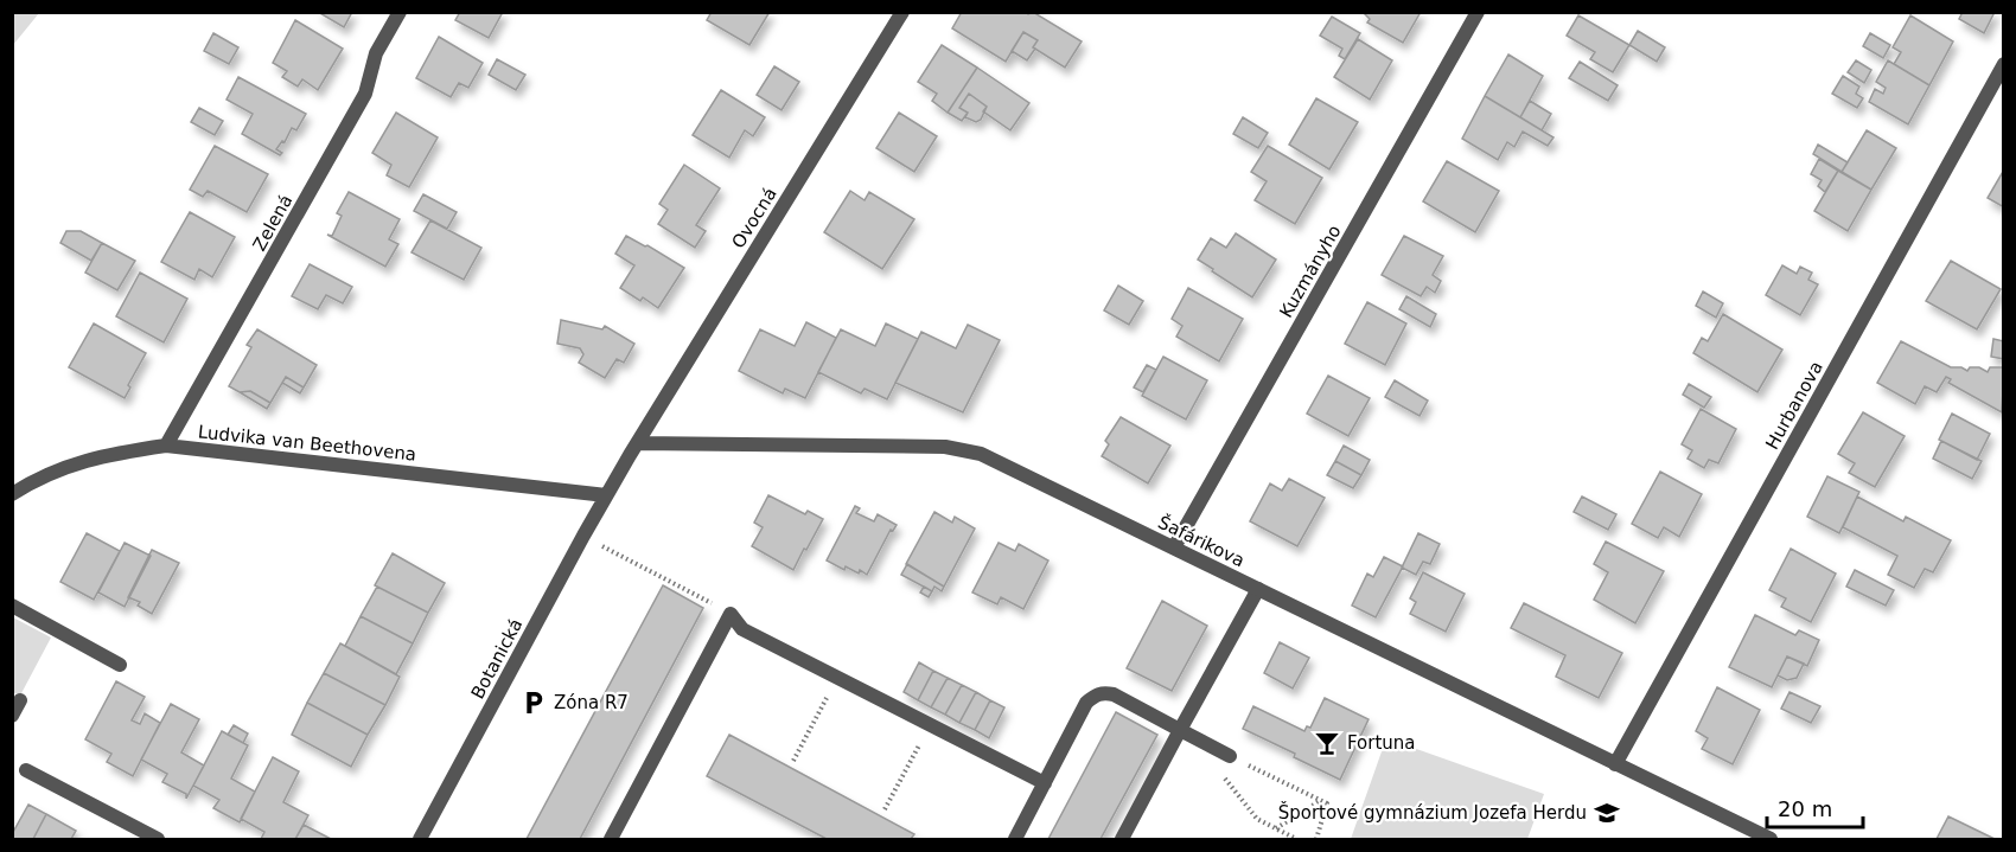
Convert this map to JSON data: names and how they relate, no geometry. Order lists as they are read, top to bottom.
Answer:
{
  "streets": {
    "street": [
      "Ovocná",
      "Zelená",
      "Kuzmányho",
      "Hurbanova",
      "Ludvika van Beethovena",
      "Šafárikova",
      "Botanická"
    ]
  },
  "crossings": [
    ["Ovocná", "Šafárikova"],
    ["Zelená", "Ludvika van Beethovena"],
    ["Kuzmányho", "Šafárikova"],
    ["Hurbanova", "Šafárikova"],
    ["Ludvika van Beethovena", "Botanická"]
  ],
  "places": {
    "parking": ["Zóna R7"],
    "bar": ["Fortuna"],
    "school or university": ["Športové gymnázium Jozefa Herdu"]
  },
  "scale_bar": "20 m"
}
